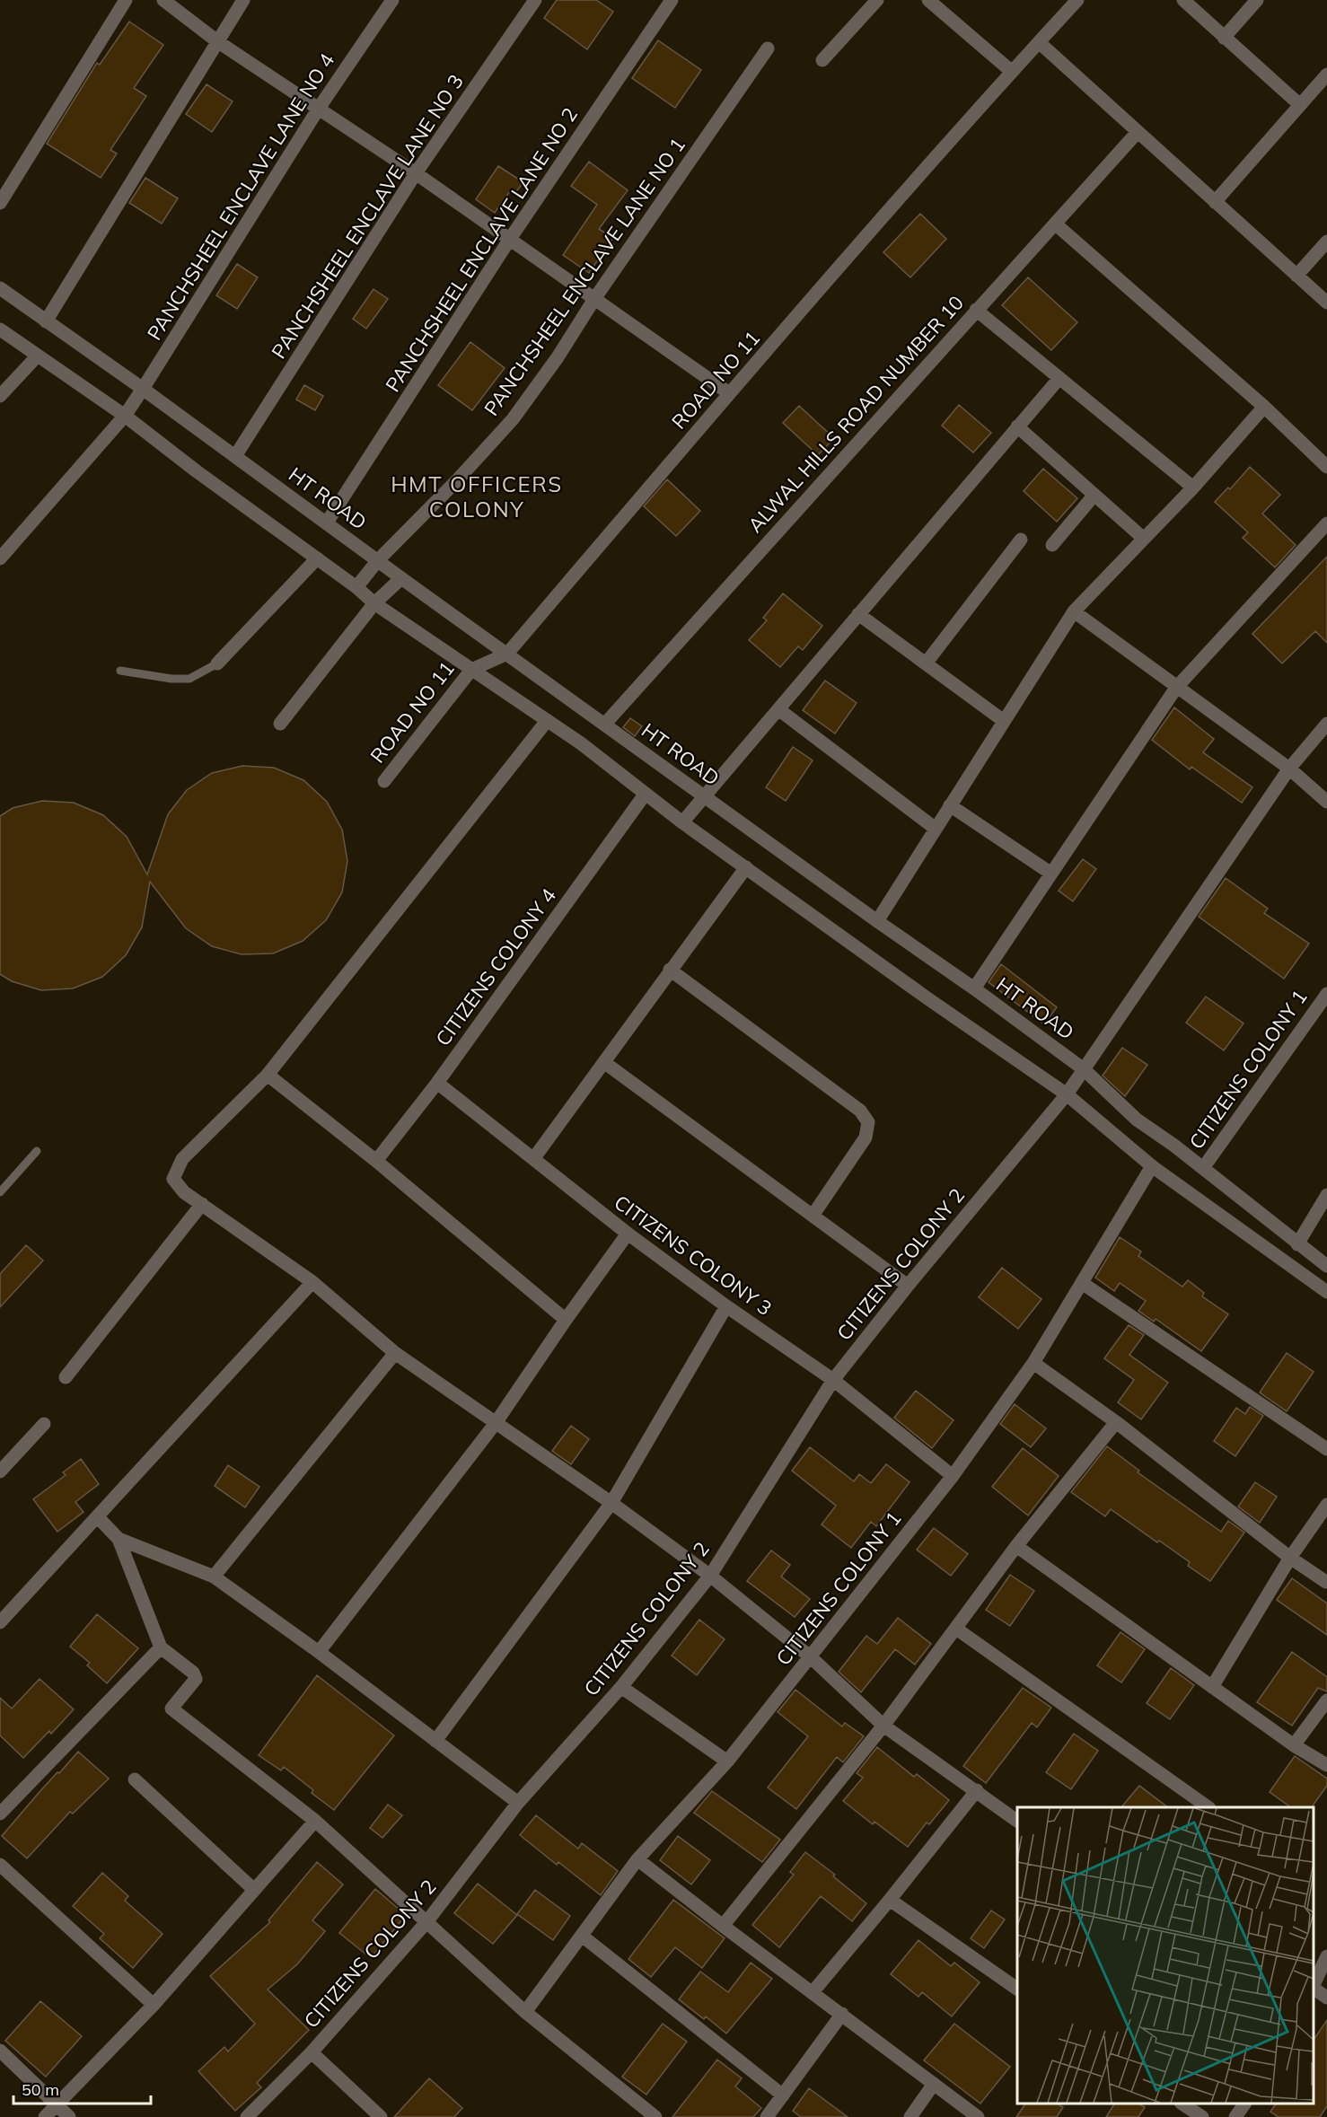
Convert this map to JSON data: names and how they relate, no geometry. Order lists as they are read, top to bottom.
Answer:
{
  "streets": {
    "street": [
      "PANCHSHEEL ENCLAVE LANE NO 4",
      "PANCHSHEEL ENCLAVE LANE NO 3",
      "PANCHSHEEL ENCLAVE LANE NO 2",
      "PANCHSHEEL ENCLAVE LANE NO 1",
      "ROAD NO 11",
      "ALWAL HILLS ROAD NUMBER 10",
      "HT ROAD",
      "CITIZENS COLONY 4",
      "CITIZENS COLONY 1",
      "CITIZENS COLONY 3",
      "CITIZENS COLONY 2"
    ]
  },
  "crossings": [
    ["PANCHSHEEL ENCLAVE LANE NO 4", "HT ROAD"],
    ["PANCHSHEEL ENCLAVE LANE NO 3", "HT ROAD"],
    ["PANCHSHEEL ENCLAVE LANE NO 2", "HT ROAD"],
    ["PANCHSHEEL ENCLAVE LANE NO 1", "HT ROAD"],
    ["ROAD NO 11", "HT ROAD"],
    ["ALWAL HILLS ROAD NUMBER 10", "HT ROAD"],
    ["HT ROAD", "CITIZENS COLONY 1"],
    ["HT ROAD", "CITIZENS COLONY 2"],
    ["CITIZENS COLONY 4", "CITIZENS COLONY 3"],
    ["CITIZENS COLONY 1", "CITIZENS COLONY 3"],
    ["CITIZENS COLONY 3", "CITIZENS COLONY 2"]
  ],
  "districts": ["HMT OFFICERS COLONY"],
  "scale_bar": "50 m"
}
